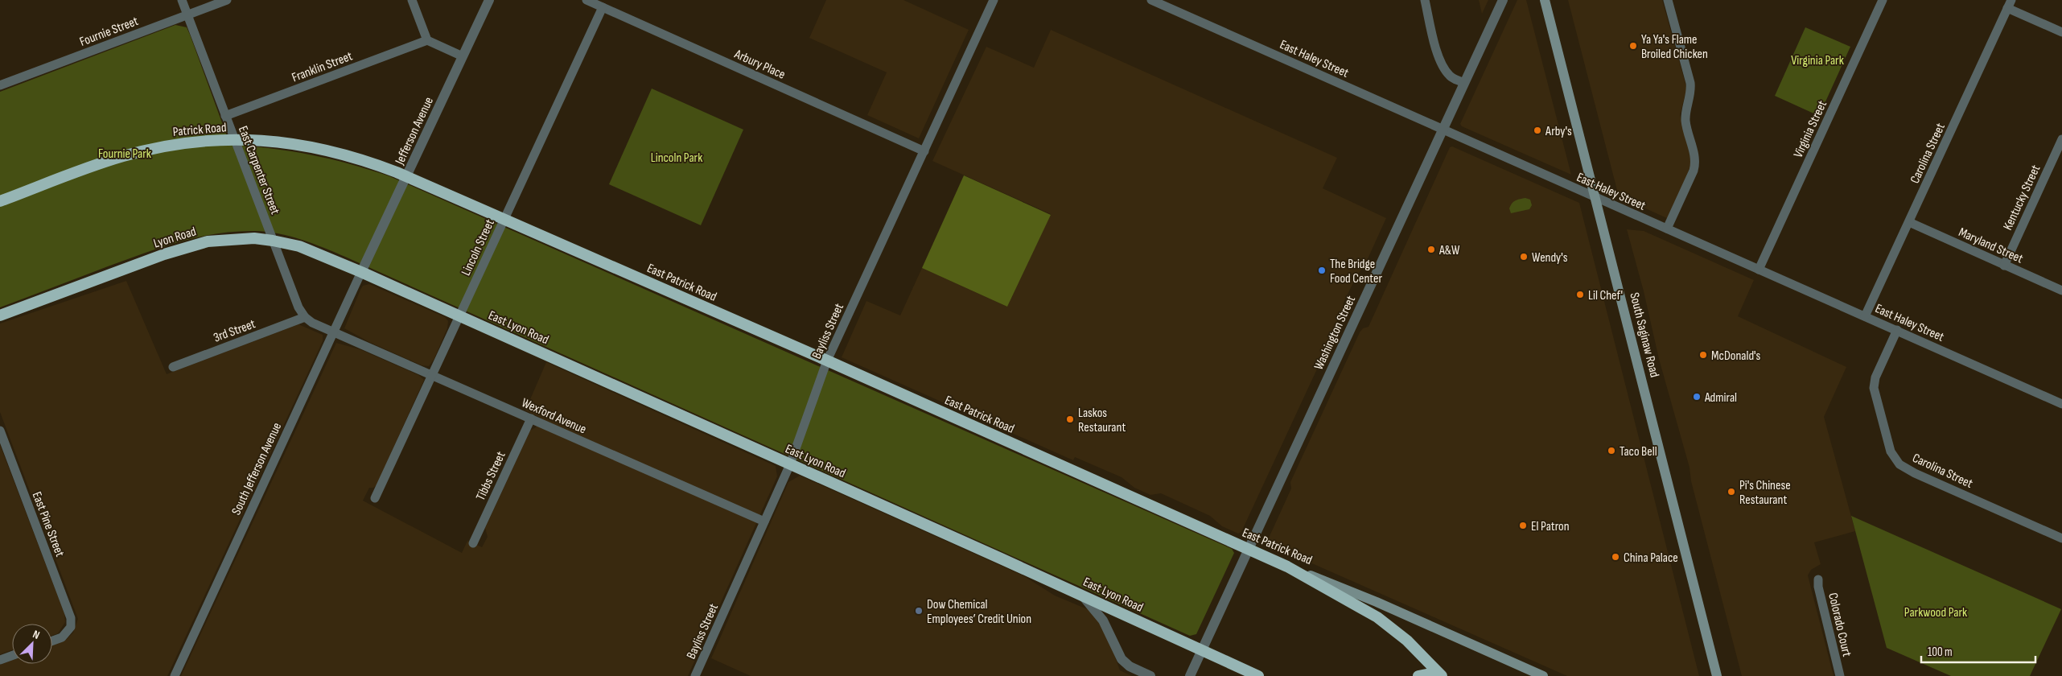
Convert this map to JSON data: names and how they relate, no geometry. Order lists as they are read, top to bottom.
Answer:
{
  "streets": {
    "highway": [
      "Patrick Road",
      "Lyon Road",
      "East Patrick Road",
      "East Lyon Road"
    ],
    "main road": ["South Saginaw Road"],
    "street": [
      "Fournie Street",
      "East Haley Street",
      "Arbury Place",
      "Franklin Street",
      "Virginia Street",
      "Jefferson Avenue",
      "Carolina Street",
      "East Carpenter Street",
      "Kentucky Street",
      "Maryland Street",
      "Lincoln Street",
      "3rd Street",
      "Bayliss Street",
      "Washington Street",
      "Wexford Avenue",
      "South Jefferson Avenue",
      "Tibbs Street",
      "East Pine Street",
      "Colorado Court"
    ]
  },
  "crossings": [
    ["Fournie Street", "East Carpenter Street"],
    ["East Haley Street", "Virginia Street"],
    ["East Haley Street", "Carolina Street"],
    ["East Haley Street", "Washington Street"],
    ["East Haley Street", "South Saginaw Road"],
    ["Arbury Place", "Lincoln Street"],
    ["Arbury Place", "Bayliss Street"],
    ["Franklin Street", "East Carpenter Street"],
    ["Patrick Road", "Jefferson Avenue"],
    ["Patrick Road", "East Carpenter Street"],
    ["Patrick Road", "East Patrick Road"],
    ["Jefferson Avenue", "Lyon Road"],
    ["Jefferson Avenue", "East Patrick Road"],
    ["Jefferson Avenue", "East Lyon Road"],
    ["Jefferson Avenue", "South Jefferson Avenue"],
    ["Carolina Street", "Maryland Street"],
    ["East Carpenter Street", "Lyon Road"],
    ["East Carpenter Street", "3rd Street"],
    ["Kentucky Street", "Maryland Street"],
    ["Lyon Road", "East Lyon Road"],
    ["Lyon Road", "South Jefferson Avenue"],
    ["Lincoln Street", "East Patrick Road"],
    ["Lincoln Street", "East Lyon Road"],
    ["Lincoln Street", "Wexford Avenue"],
    ["East Patrick Road", "Bayliss Street"],
    ["East Patrick Road", "Washington Street"],
    ["East Lyon Road", "Bayliss Street"],
    ["East Lyon Road", "Washington Street"],
    ["East Lyon Road", "South Jefferson Avenue"],
    ["Bayliss Street", "Wexford Avenue"],
    ["Wexford Avenue", "South Jefferson Avenue"],
    ["Wexford Avenue", "Tibbs Street"]
  ],
  "parks": [
    "Virginia Park",
    "Fournie Park",
    "Lincoln Park",
    "Parkwood Park"
  ],
  "places": [
    "Ya Ya's Flame Broiled Chicken",
    "Arby's",
    "A&W",
    "Wendy's",
    "The Bridge Food Center",
    "Lil Chef'",
    "McDonald's",
    "Admiral",
    "Laskos Restaurant",
    "Taco Bell",
    "Pi's Chinese Restaurant",
    "El Patron",
    "China Palace",
    "Dow Chemical Employees’ Credit Union"
  ],
  "scale_bar": "100 m",
  "north": "top right"
}
